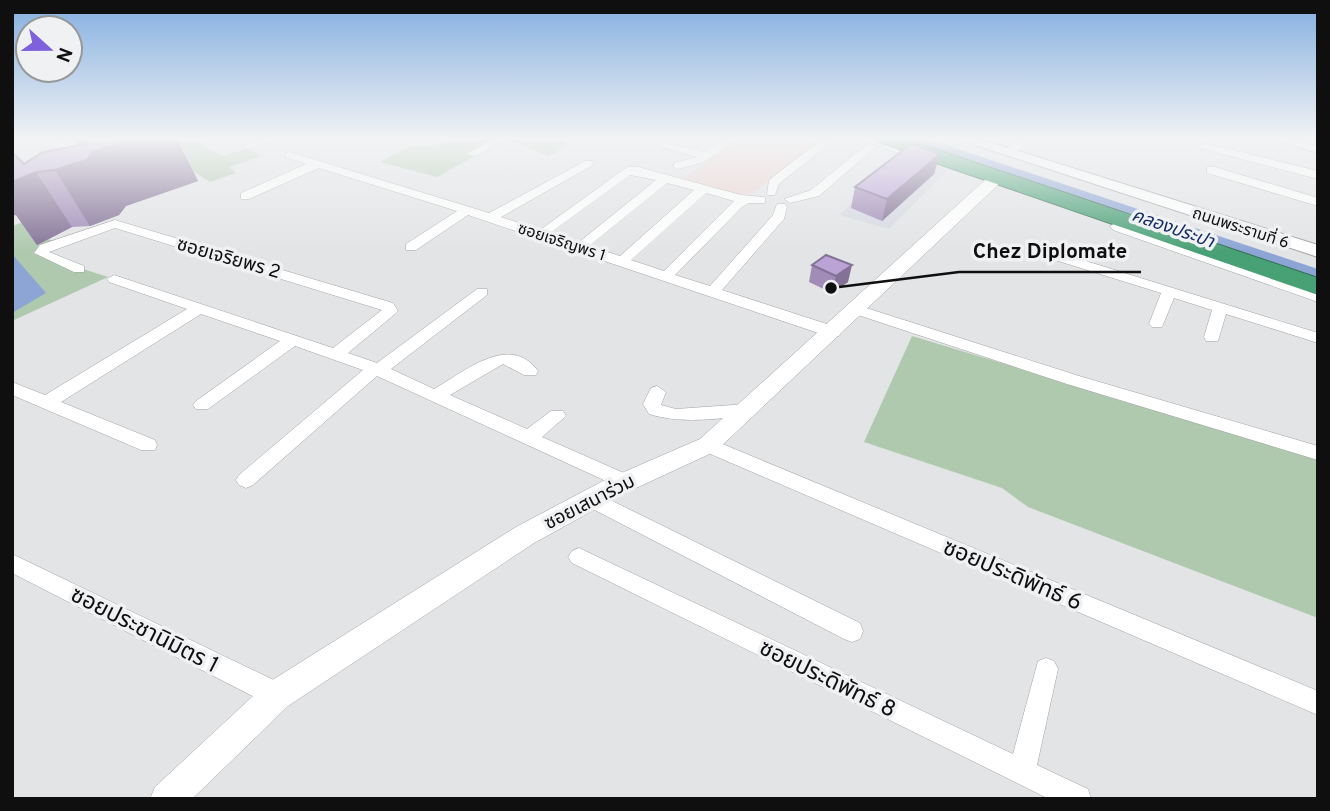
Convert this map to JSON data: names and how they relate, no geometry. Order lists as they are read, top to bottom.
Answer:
{
  "streets": {
    "main road": ["ถนนพระรามที่ 6"],
    "street": [
      "ซอยเจริญพร 1",
      "ซอยเจริยพร 2",
      "ซอยเสนาร่วม",
      "ซอยประดิพัทธ์ 6",
      "ซอยประชานิมิตร 1",
      "ซอยประดิพัทธ์ 8"
    ]
  },
  "crossings": [
    ["ซอยเจริญพร 1", "ซอยเสนาร่วม"],
    ["ซอยเสนาร่วม", "ซอยประดิพัทธ์ 6"],
    ["ซอยเสนาร่วม", "ซอยประชานิมิตร 1"]
  ],
  "water": ["คลองประปา"],
  "places": ["Chez Diplomate"],
  "north": "right"
}
